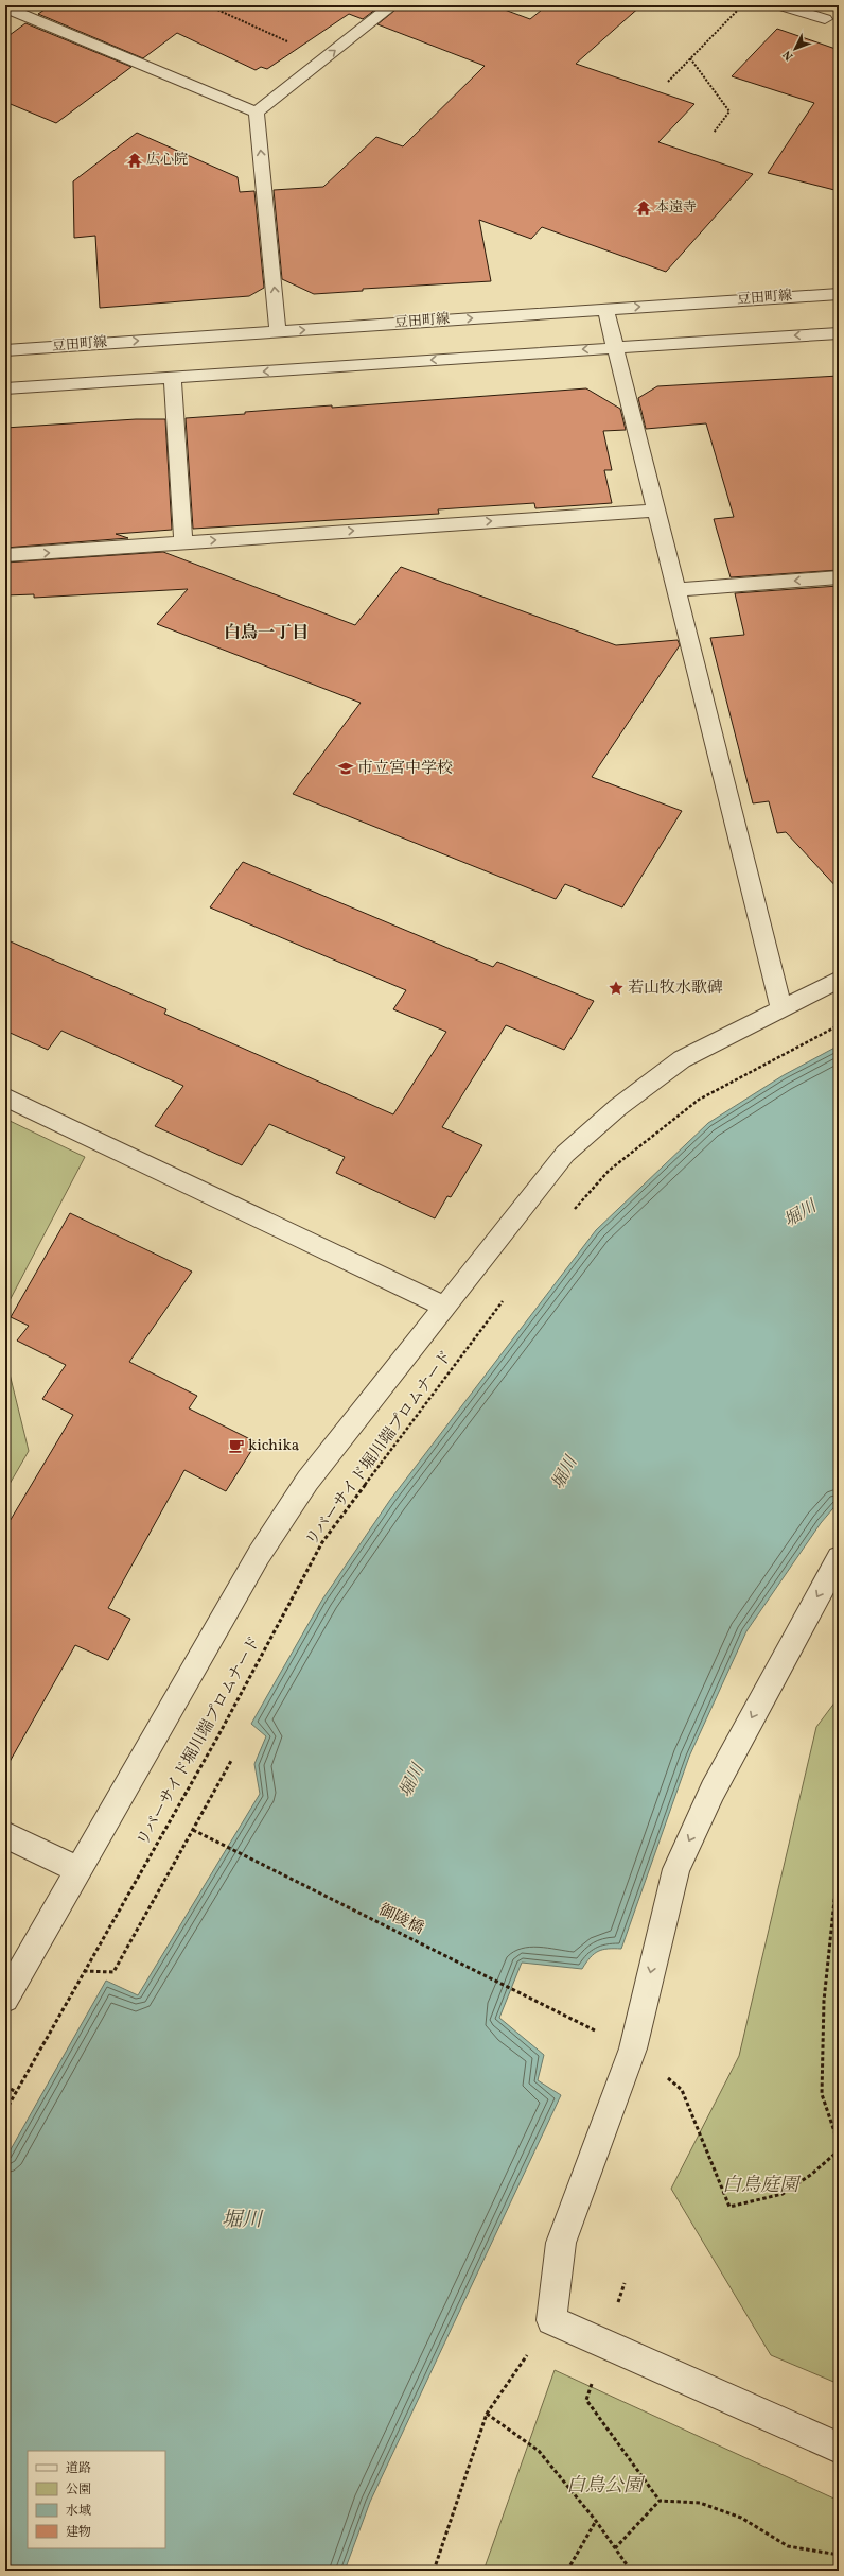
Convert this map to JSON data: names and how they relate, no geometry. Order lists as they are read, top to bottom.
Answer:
{
  "streets": {
    "street": ["豆田町線"],
    "path": ["リバーサイド堀川端プロムナード", "御陵橋"]
  },
  "districts": ["白鳥一丁目"],
  "water": ["堀川"],
  "parks": ["白鳥庭園", "白鳥公園"],
  "places": {
    "temple": ["広心院", "本遠寺"],
    "school or university": ["市立宮中学校"],
    "place": ["若山牧水歌碑"],
    "cafe": ["kichika"]
  },
  "legend": [
    "道路",
    "公園",
    "水域",
    "建物"
  ],
  "north": "bottom left"
}
